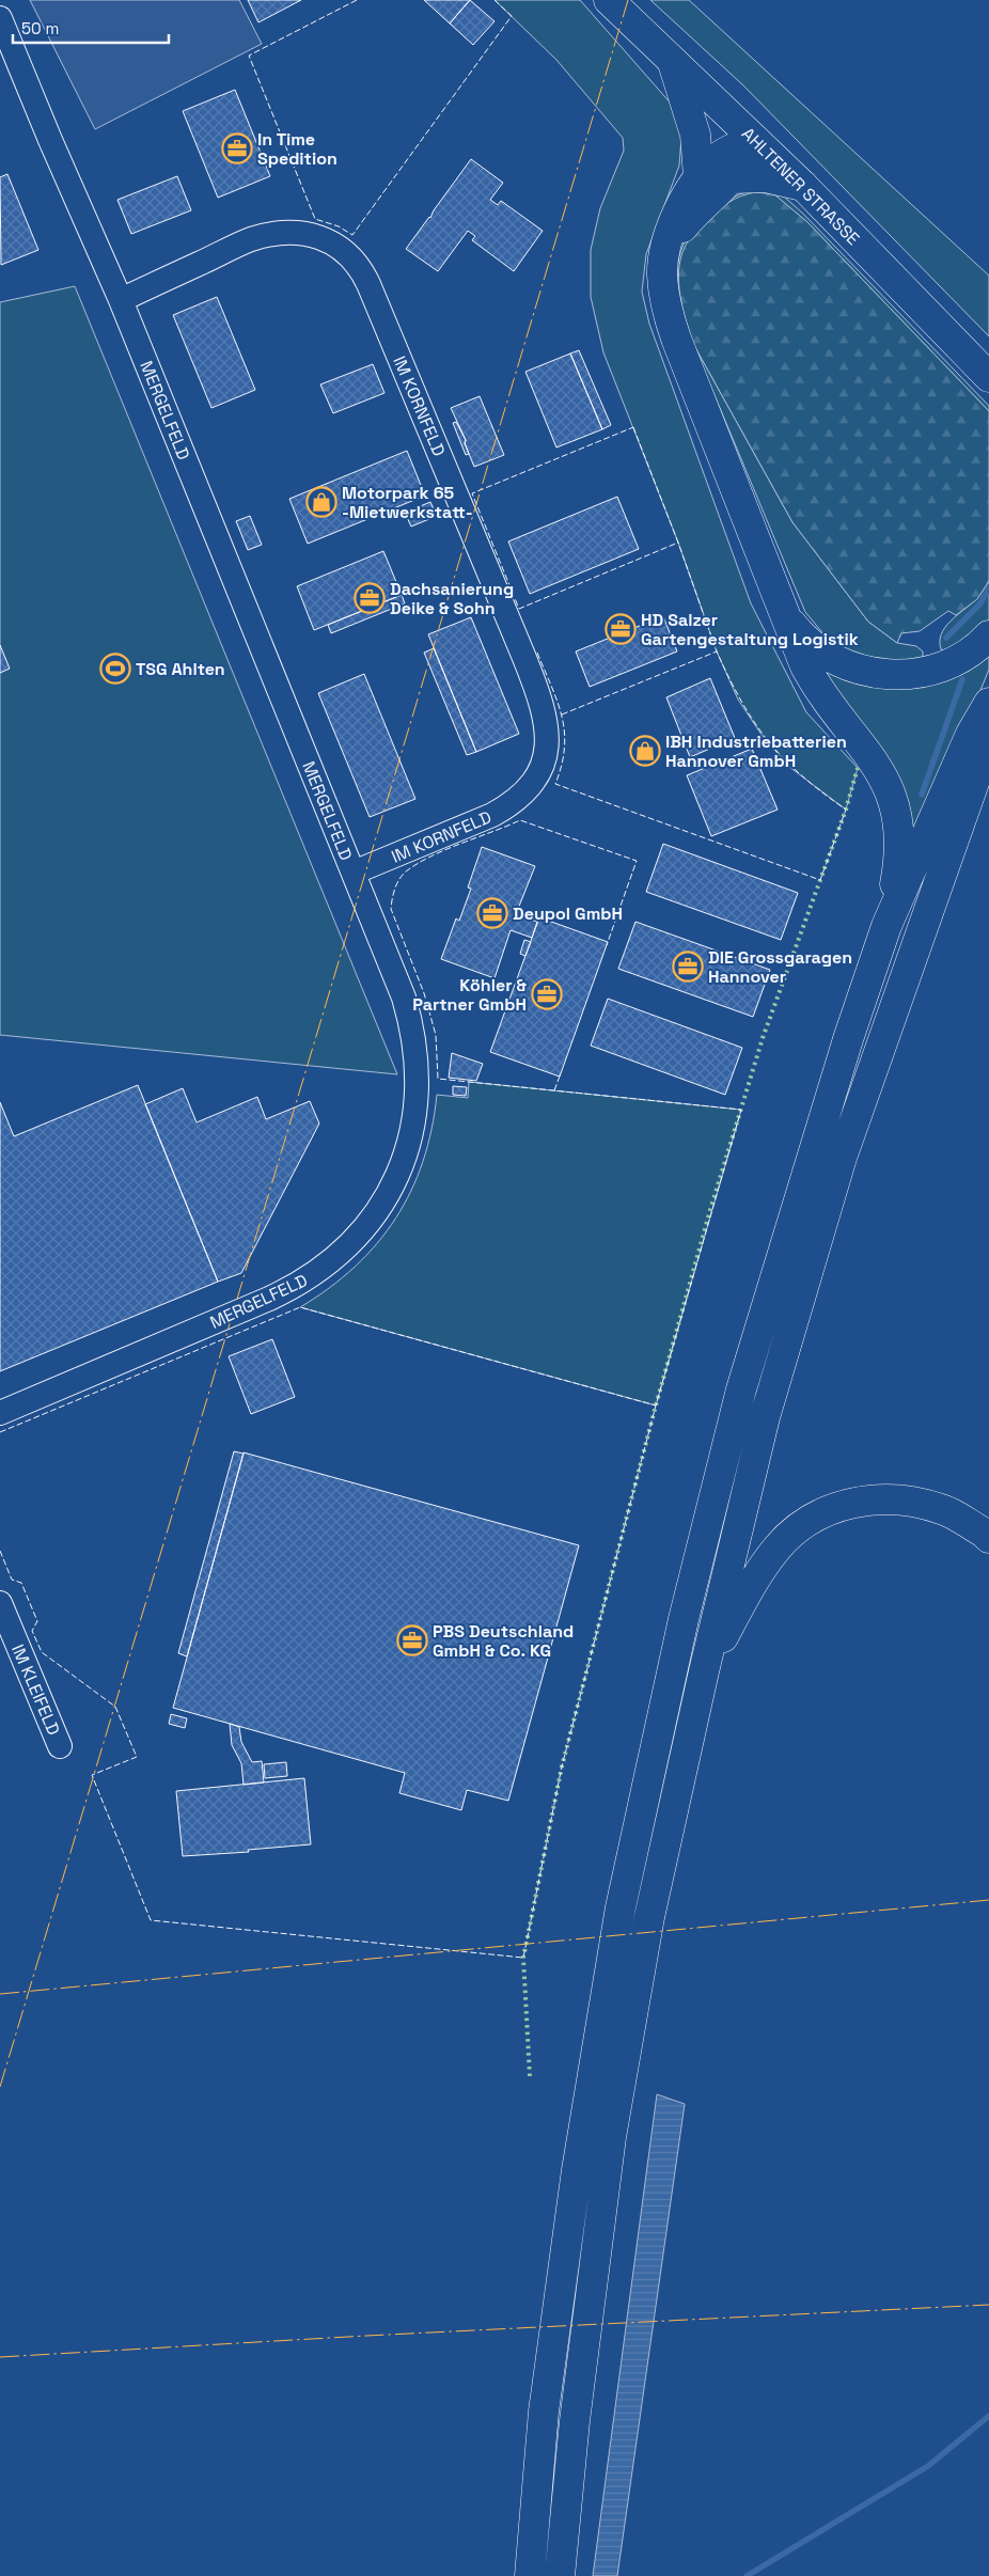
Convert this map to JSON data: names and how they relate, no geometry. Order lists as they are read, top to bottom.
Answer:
{
  "streets": {
    "main road": ["AHLTENER STRASSE"],
    "street": ["IM KORNFELD", "MERGELFELD", "IM KLEIFELD"]
  },
  "crossings": [
    ["IM KORNFELD", "MERGELFELD"]
  ],
  "places": {
    "office": [
      "In Time Spedition",
      "Dachsanierung Deike & Sohn",
      "HD Salzer Gartengestaltung Logistik",
      "Deupol GmbH",
      "DIE Grossgaragen Hannover",
      "Köhler & Partner GmbH",
      "PBS Deutschland GmbH & Co. KG"
    ],
    "shop": ["Motorpark 65 -Mietwerkstatt-", "IBH Industriebatterien Hannover GmbH"],
    "sports": ["TSG Ahlten"]
  },
  "scale_bar": "50 m"
}
